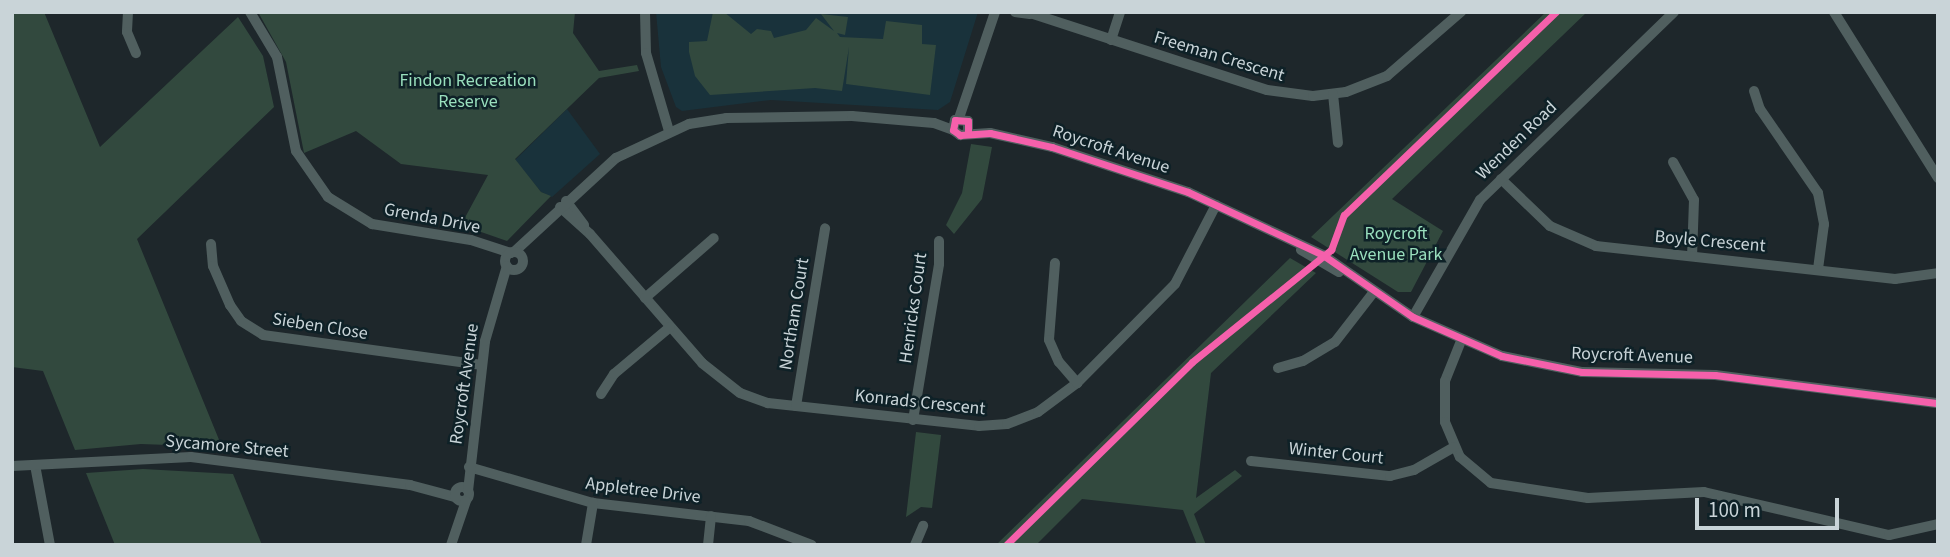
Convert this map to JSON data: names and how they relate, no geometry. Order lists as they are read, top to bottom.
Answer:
{
  "streets": {
    "street": [
      "Freeman Crescent",
      "Wenden Road",
      "Roycroft Avenue",
      "Grenda Drive",
      "Boyle Crescent",
      "Henricks Court",
      "Northam Court",
      "Sieben Close",
      "Konrads Crescent",
      "Sycamore Street",
      "Winter Court",
      "Appletree Drive"
    ]
  },
  "crossings": [
    ["Wenden Road", "Roycroft Avenue"],
    ["Wenden Road", "Boyle Crescent"],
    ["Roycroft Avenue", "Grenda Drive"],
    ["Roycroft Avenue", "Sieben Close"],
    ["Roycroft Avenue", "Konrads Crescent"],
    ["Roycroft Avenue", "Sycamore Street"],
    ["Roycroft Avenue", "Appletree Drive"],
    ["Henricks Court", "Konrads Crescent"],
    ["Northam Court", "Konrads Crescent"]
  ],
  "parks": ["Findon Recreation Reserve", "Roycroft Avenue Park"],
  "scale_bar": "100 m"
}
